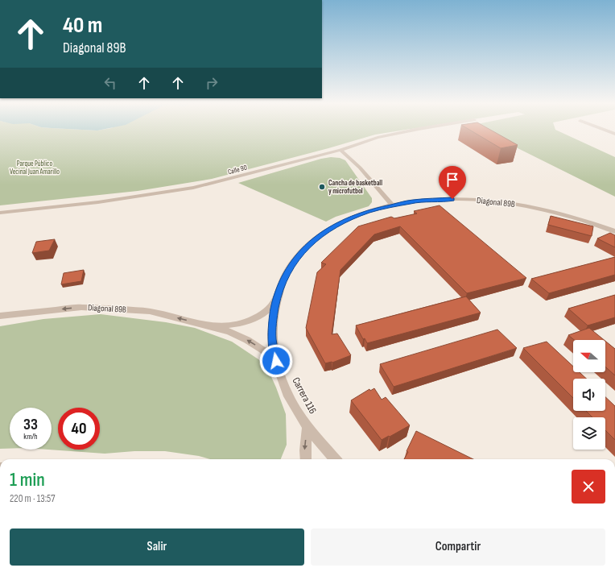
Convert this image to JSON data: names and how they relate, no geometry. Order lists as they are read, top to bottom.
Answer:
{
  "streets": {
    "street": ["Calle 90", "Diagonal 89B", "Carrera 116"]
  },
  "crossings": [
    ["Diagonal 89B", "Carrera 116"]
  ],
  "one_way": ["Diagonal 89B"],
  "parks": ["Parque Público Vecinal Juan Amarillo"],
  "places": ["Cancha de basketball y microfutbol"],
  "north": "left",
  "page": {
    "turn": ["40 m", "Diagonal 89B"],
    "speed": "33 km/h",
    "limit": "40",
    "heading": ["1 min", "220 m · 13:57"],
    "buttons": ["Salir", "Compartir"]
  }
}
